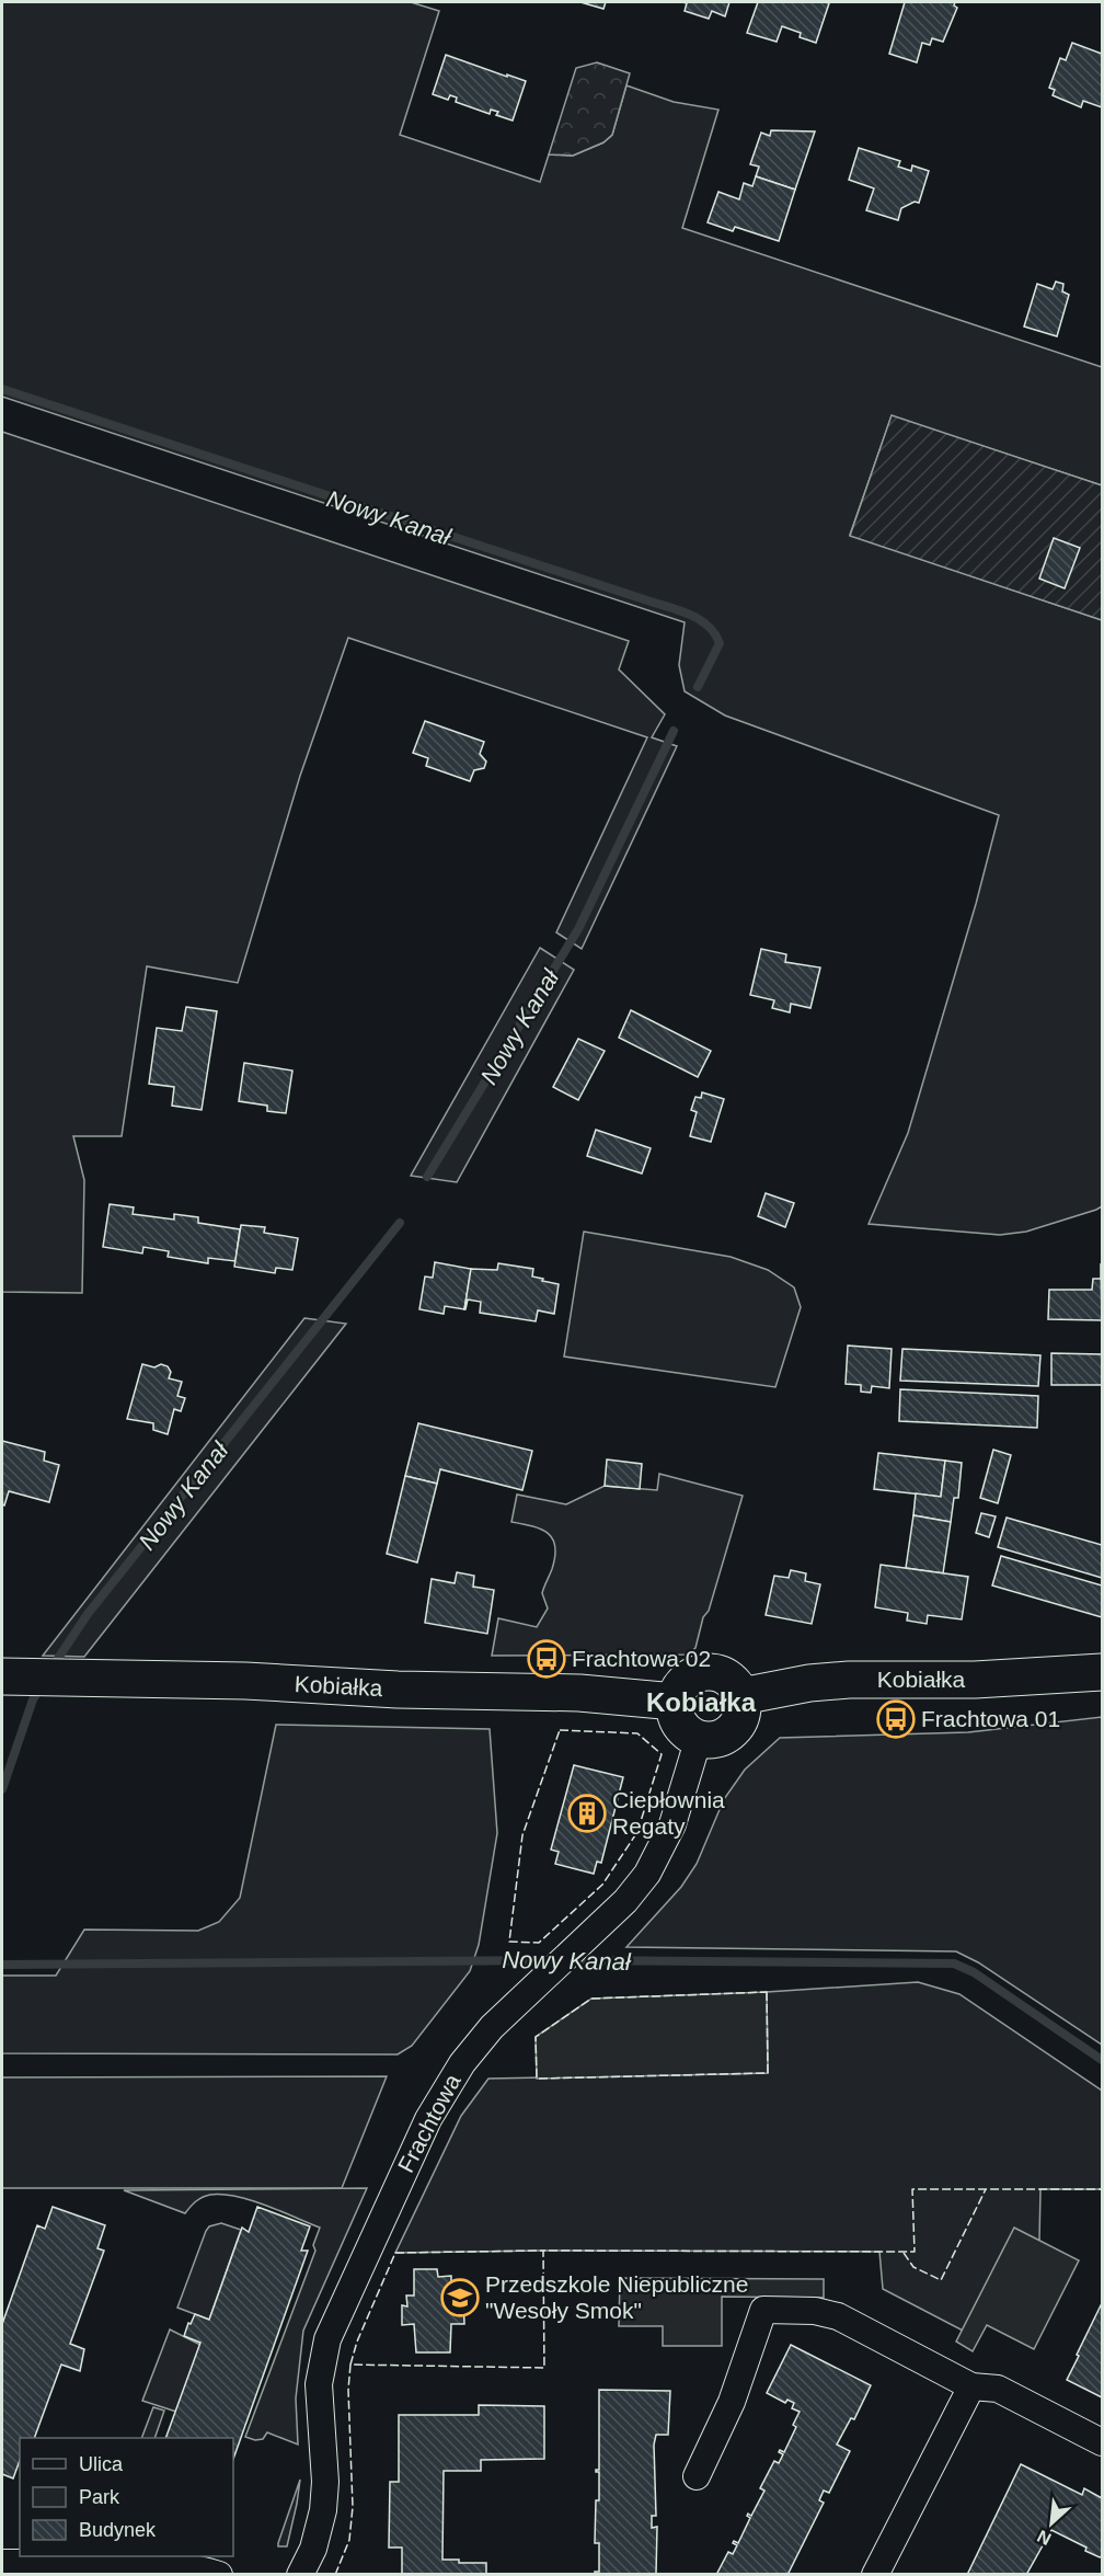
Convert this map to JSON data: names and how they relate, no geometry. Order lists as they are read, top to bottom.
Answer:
{
  "streets": {
    "street": ["Kobiałka", "Frachtowa"]
  },
  "crossings": [
    ["Kobiałka", "Frachtowa"]
  ],
  "districts": ["Kobiałka"],
  "water": ["Nowy Kanał"],
  "places": {
    "bus stop": ["Frachtowa 02", "Frachtowa 01"],
    "building": ["Ciepłownia Regaty"],
    "school or university": ["Przedszkole Niepubliczne \"Wesoły Smok\""]
  },
  "legend": ["Ulica", "Park", "Budynek"],
  "north": "bottom left"
}
